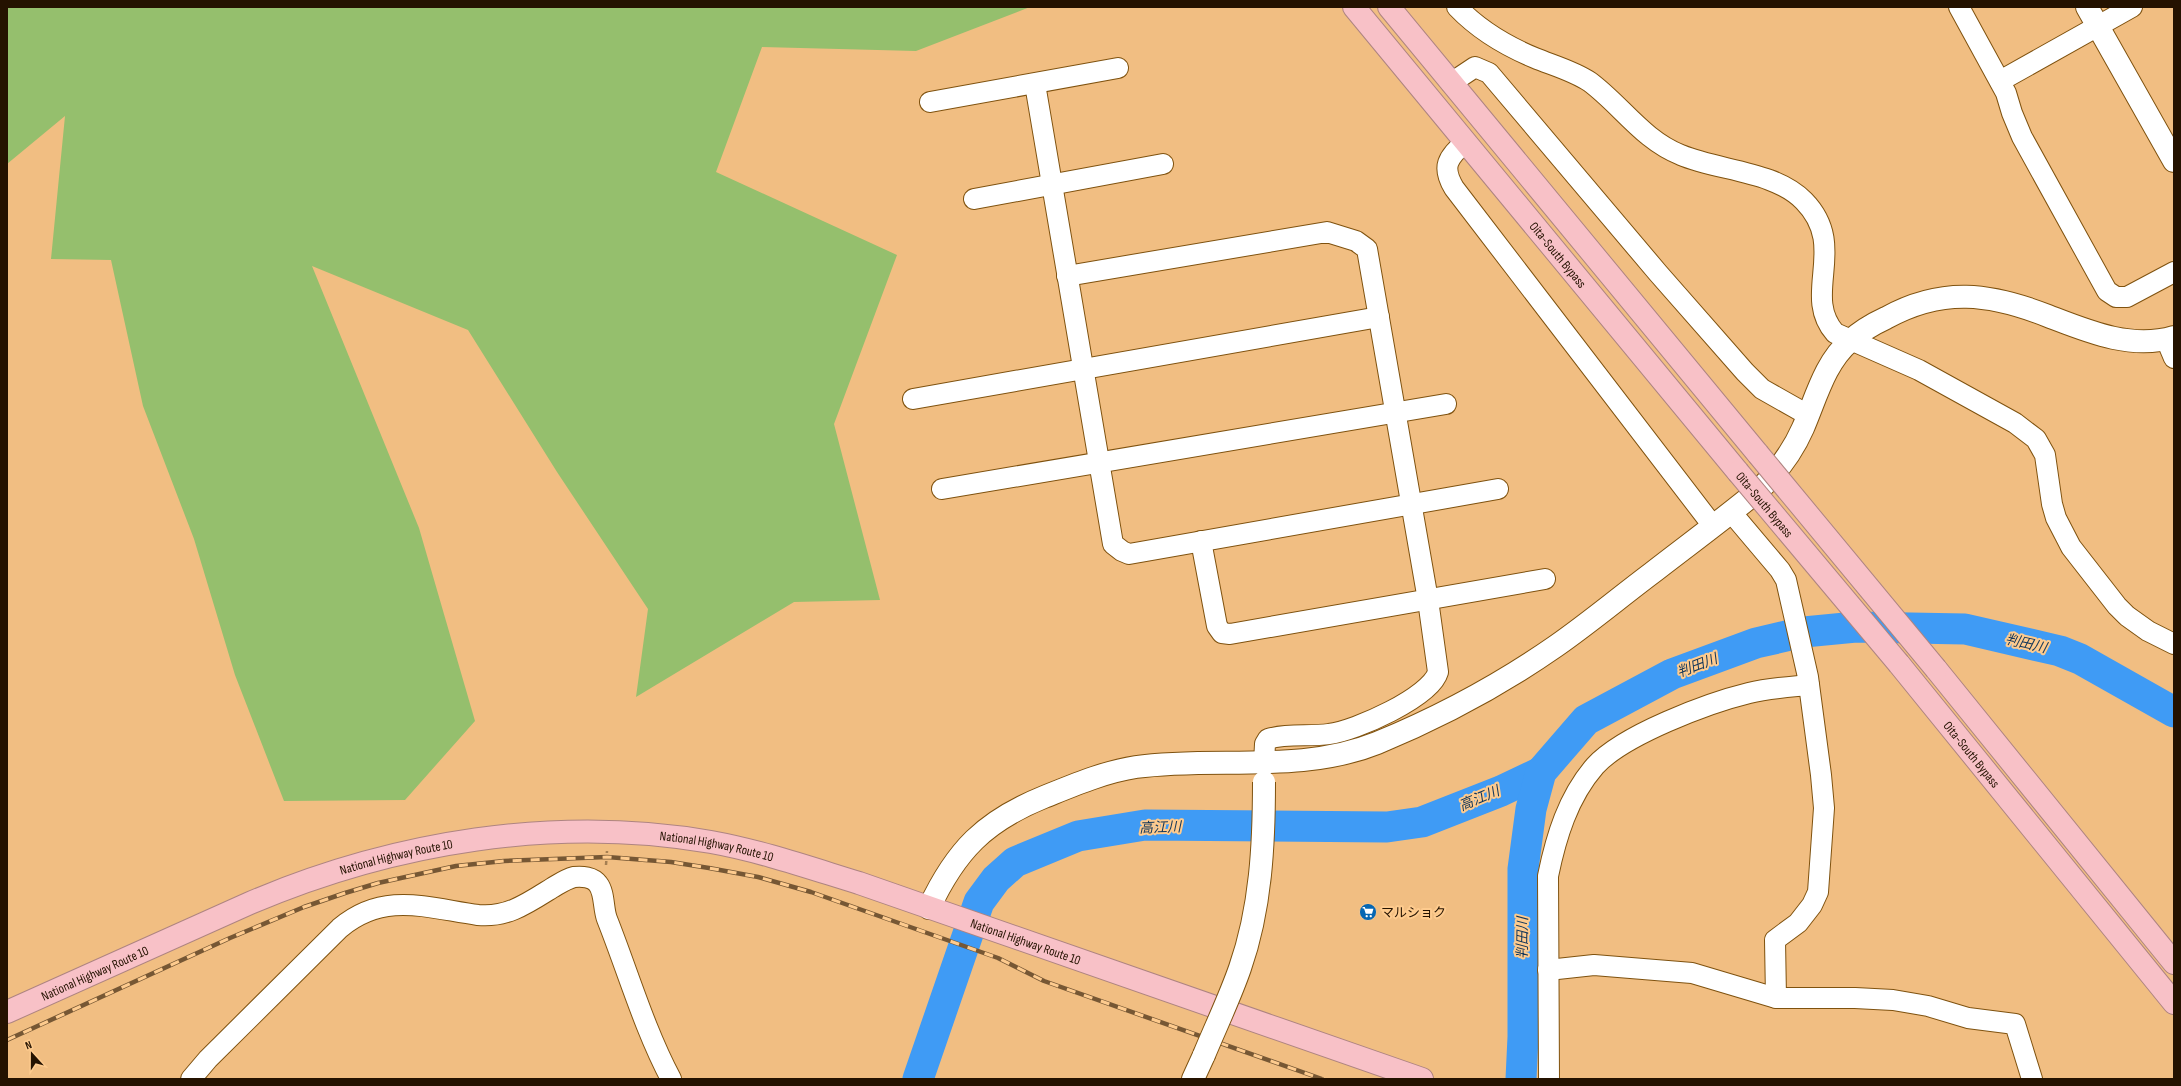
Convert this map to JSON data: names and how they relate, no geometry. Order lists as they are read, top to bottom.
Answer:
{
  "streets": {
    "highway": ["Oita-South Bypass", "National Highway Route 10"]
  },
  "water": ["判田川", "高江川"],
  "places": {
    "supermarket": ["マルショク"]
  },
  "north": "top"
}
